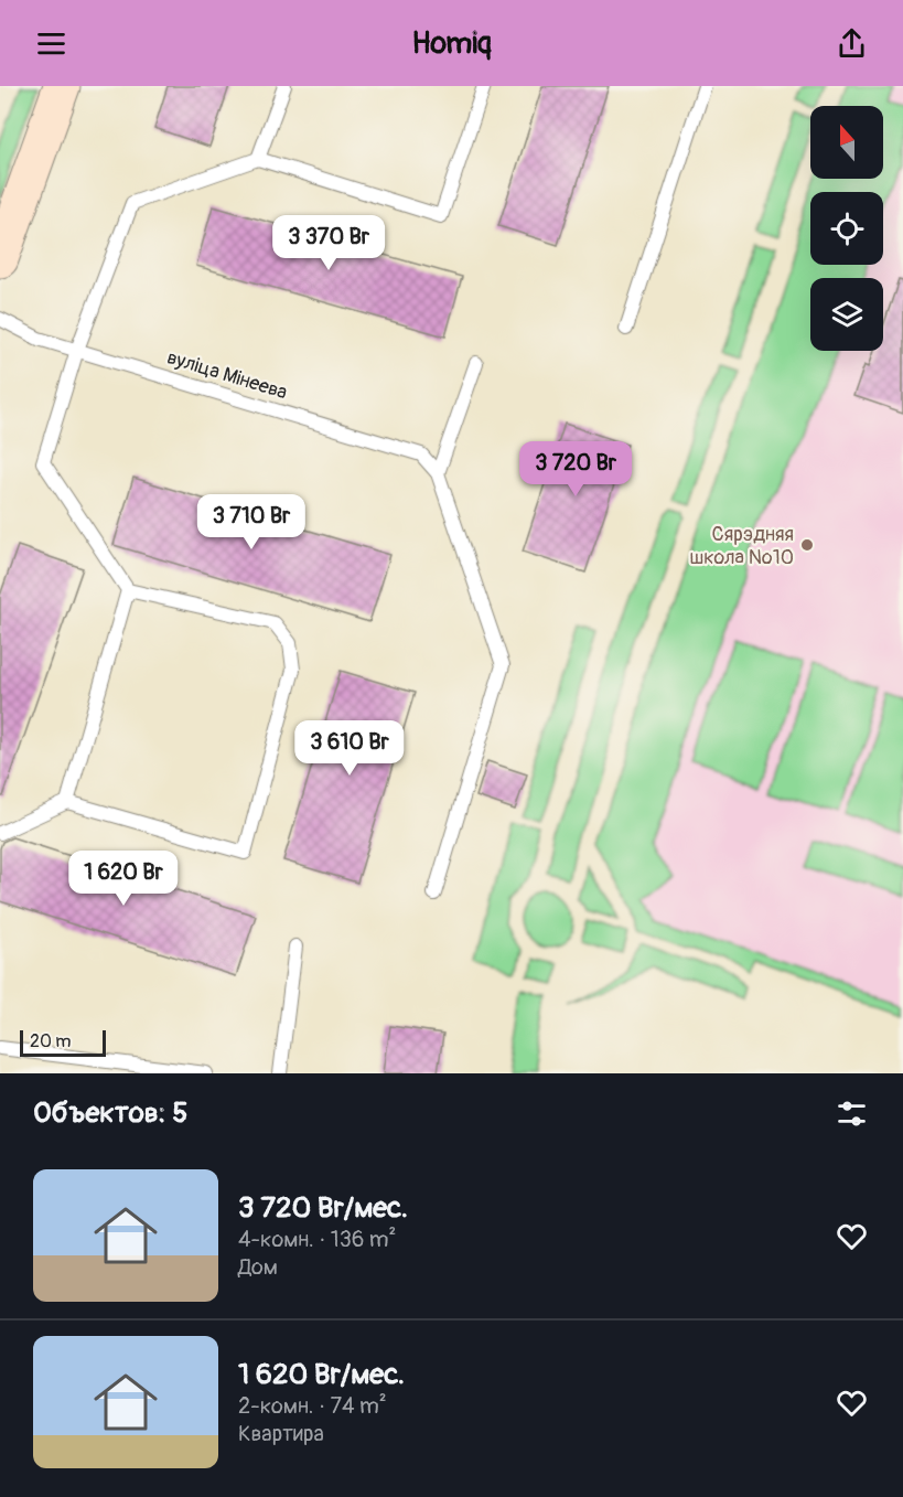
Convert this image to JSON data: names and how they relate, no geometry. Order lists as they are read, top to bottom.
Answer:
{
  "streets": {
    "lane": ["вуліца Мінеева"]
  },
  "places": ["Сярэдняя школа №10"],
  "scale_bar": "20 m",
  "north": "top",
  "page": {
    "header": "Homiq",
    "price": [
      "3 370 Br",
      "3 720 Br",
      "3 710 Br",
      "3 610 Br",
      "1 620 Br"
    ],
    "scale": "20 m",
    "heading": "Объектов: 5",
    "list": [
      {
        "name": "3 720 Br/мес.",
        "note": "4-комн. · 136 m² · Дом"
      },
      {
        "name": "1 620 Br/мес.",
        "note": "2-комн. · 74 m² · Квартира"
      }
    ]
  }
}
